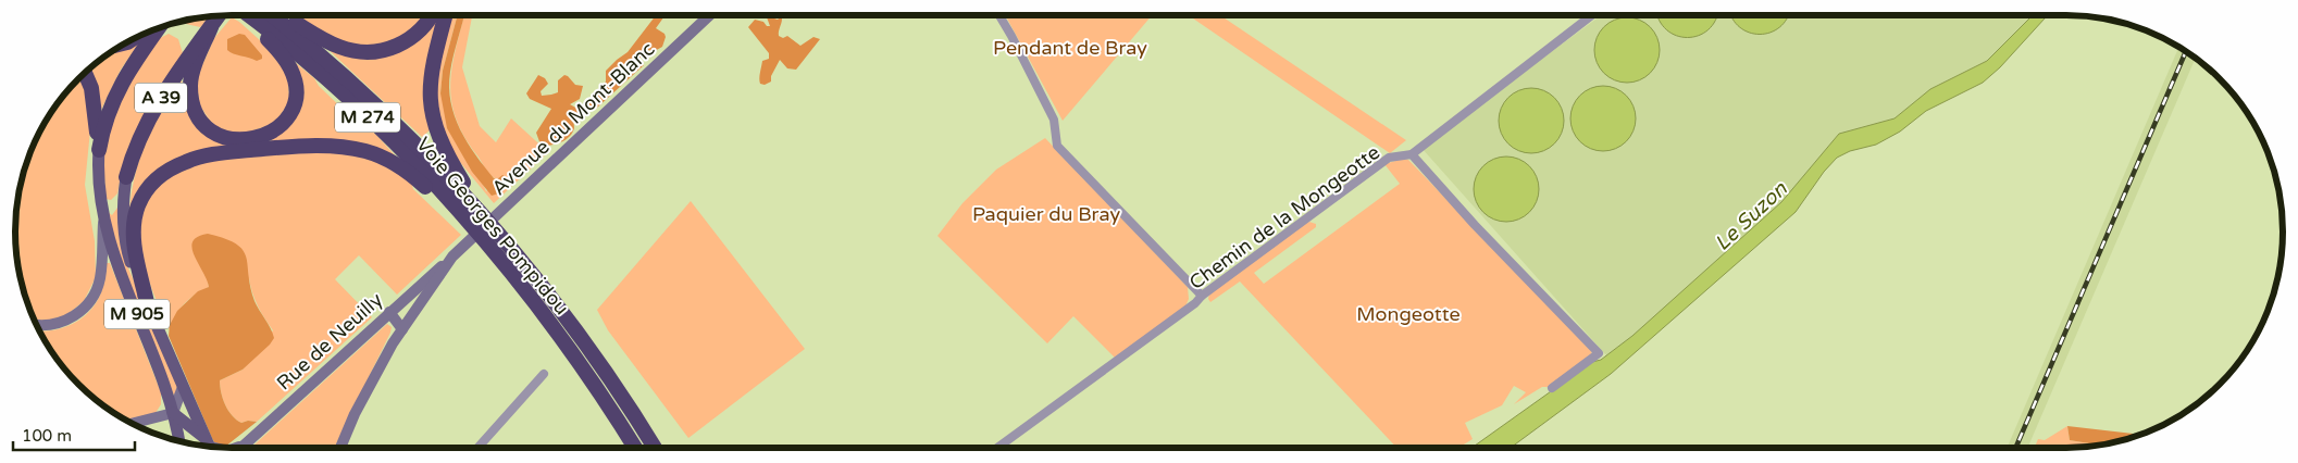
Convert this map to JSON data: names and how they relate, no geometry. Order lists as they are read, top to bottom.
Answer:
{
  "streets": {
    "highway": ["A 39", "M 274", "Voie Georges Pompidou"],
    "main road": ["Avenue du Mont-Blanc", "M 905", "Rue de Neuilly"],
    "street": ["Chemin de la Mongeotte"]
  },
  "crossings": [
    ["A 39", "M 905"],
    ["Avenue du Mont-Blanc", "Rue de Neuilly"]
  ],
  "water": ["Le Suzon"],
  "parks": ["Pendant de Bray", "Paquier du Bray", "Mongeotte"],
  "scale_bar": "100 m"
}
